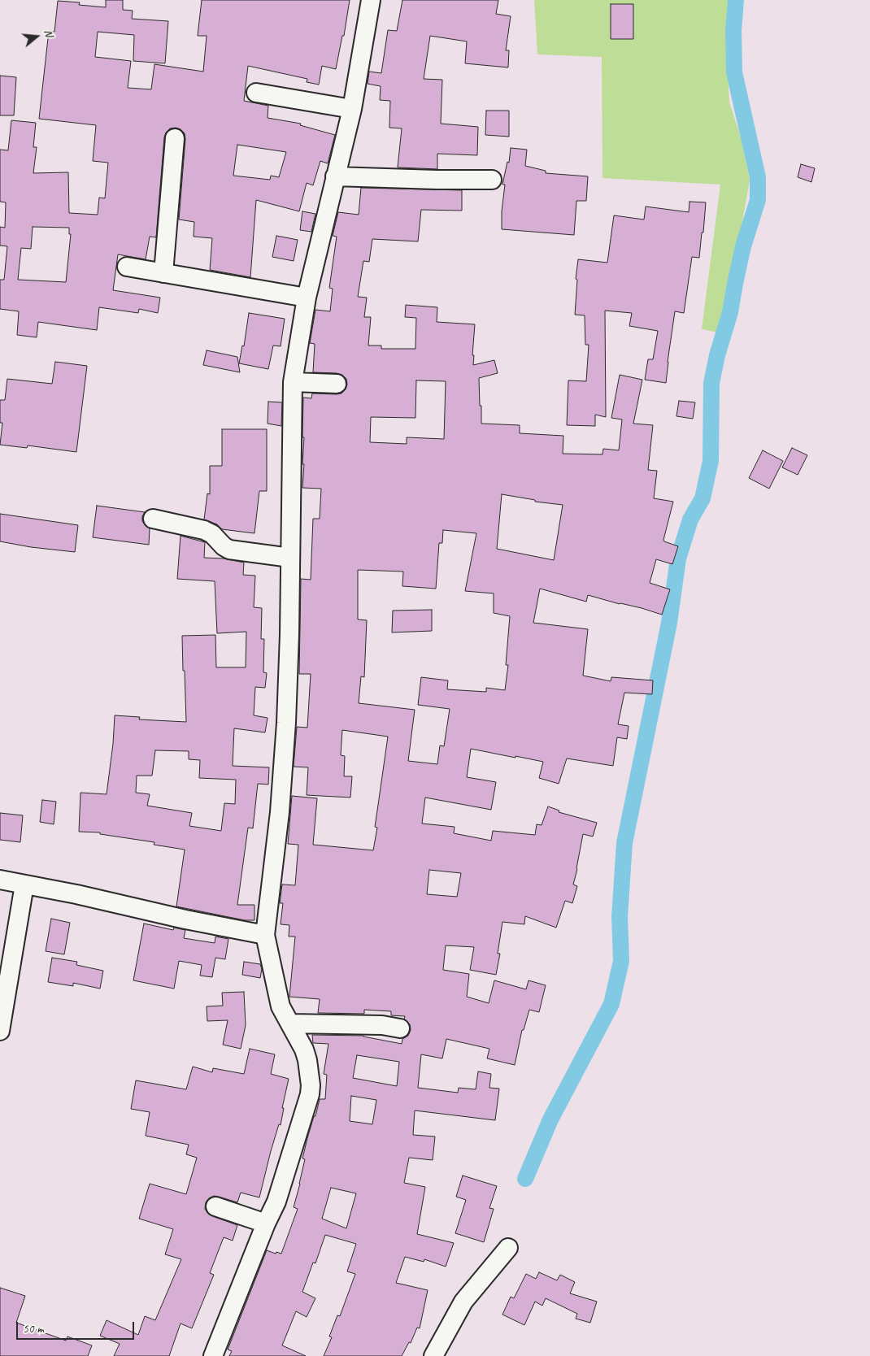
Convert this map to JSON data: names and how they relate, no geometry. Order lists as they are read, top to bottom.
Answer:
{
  "scale_bar": "50 m",
  "north": "right"
}
